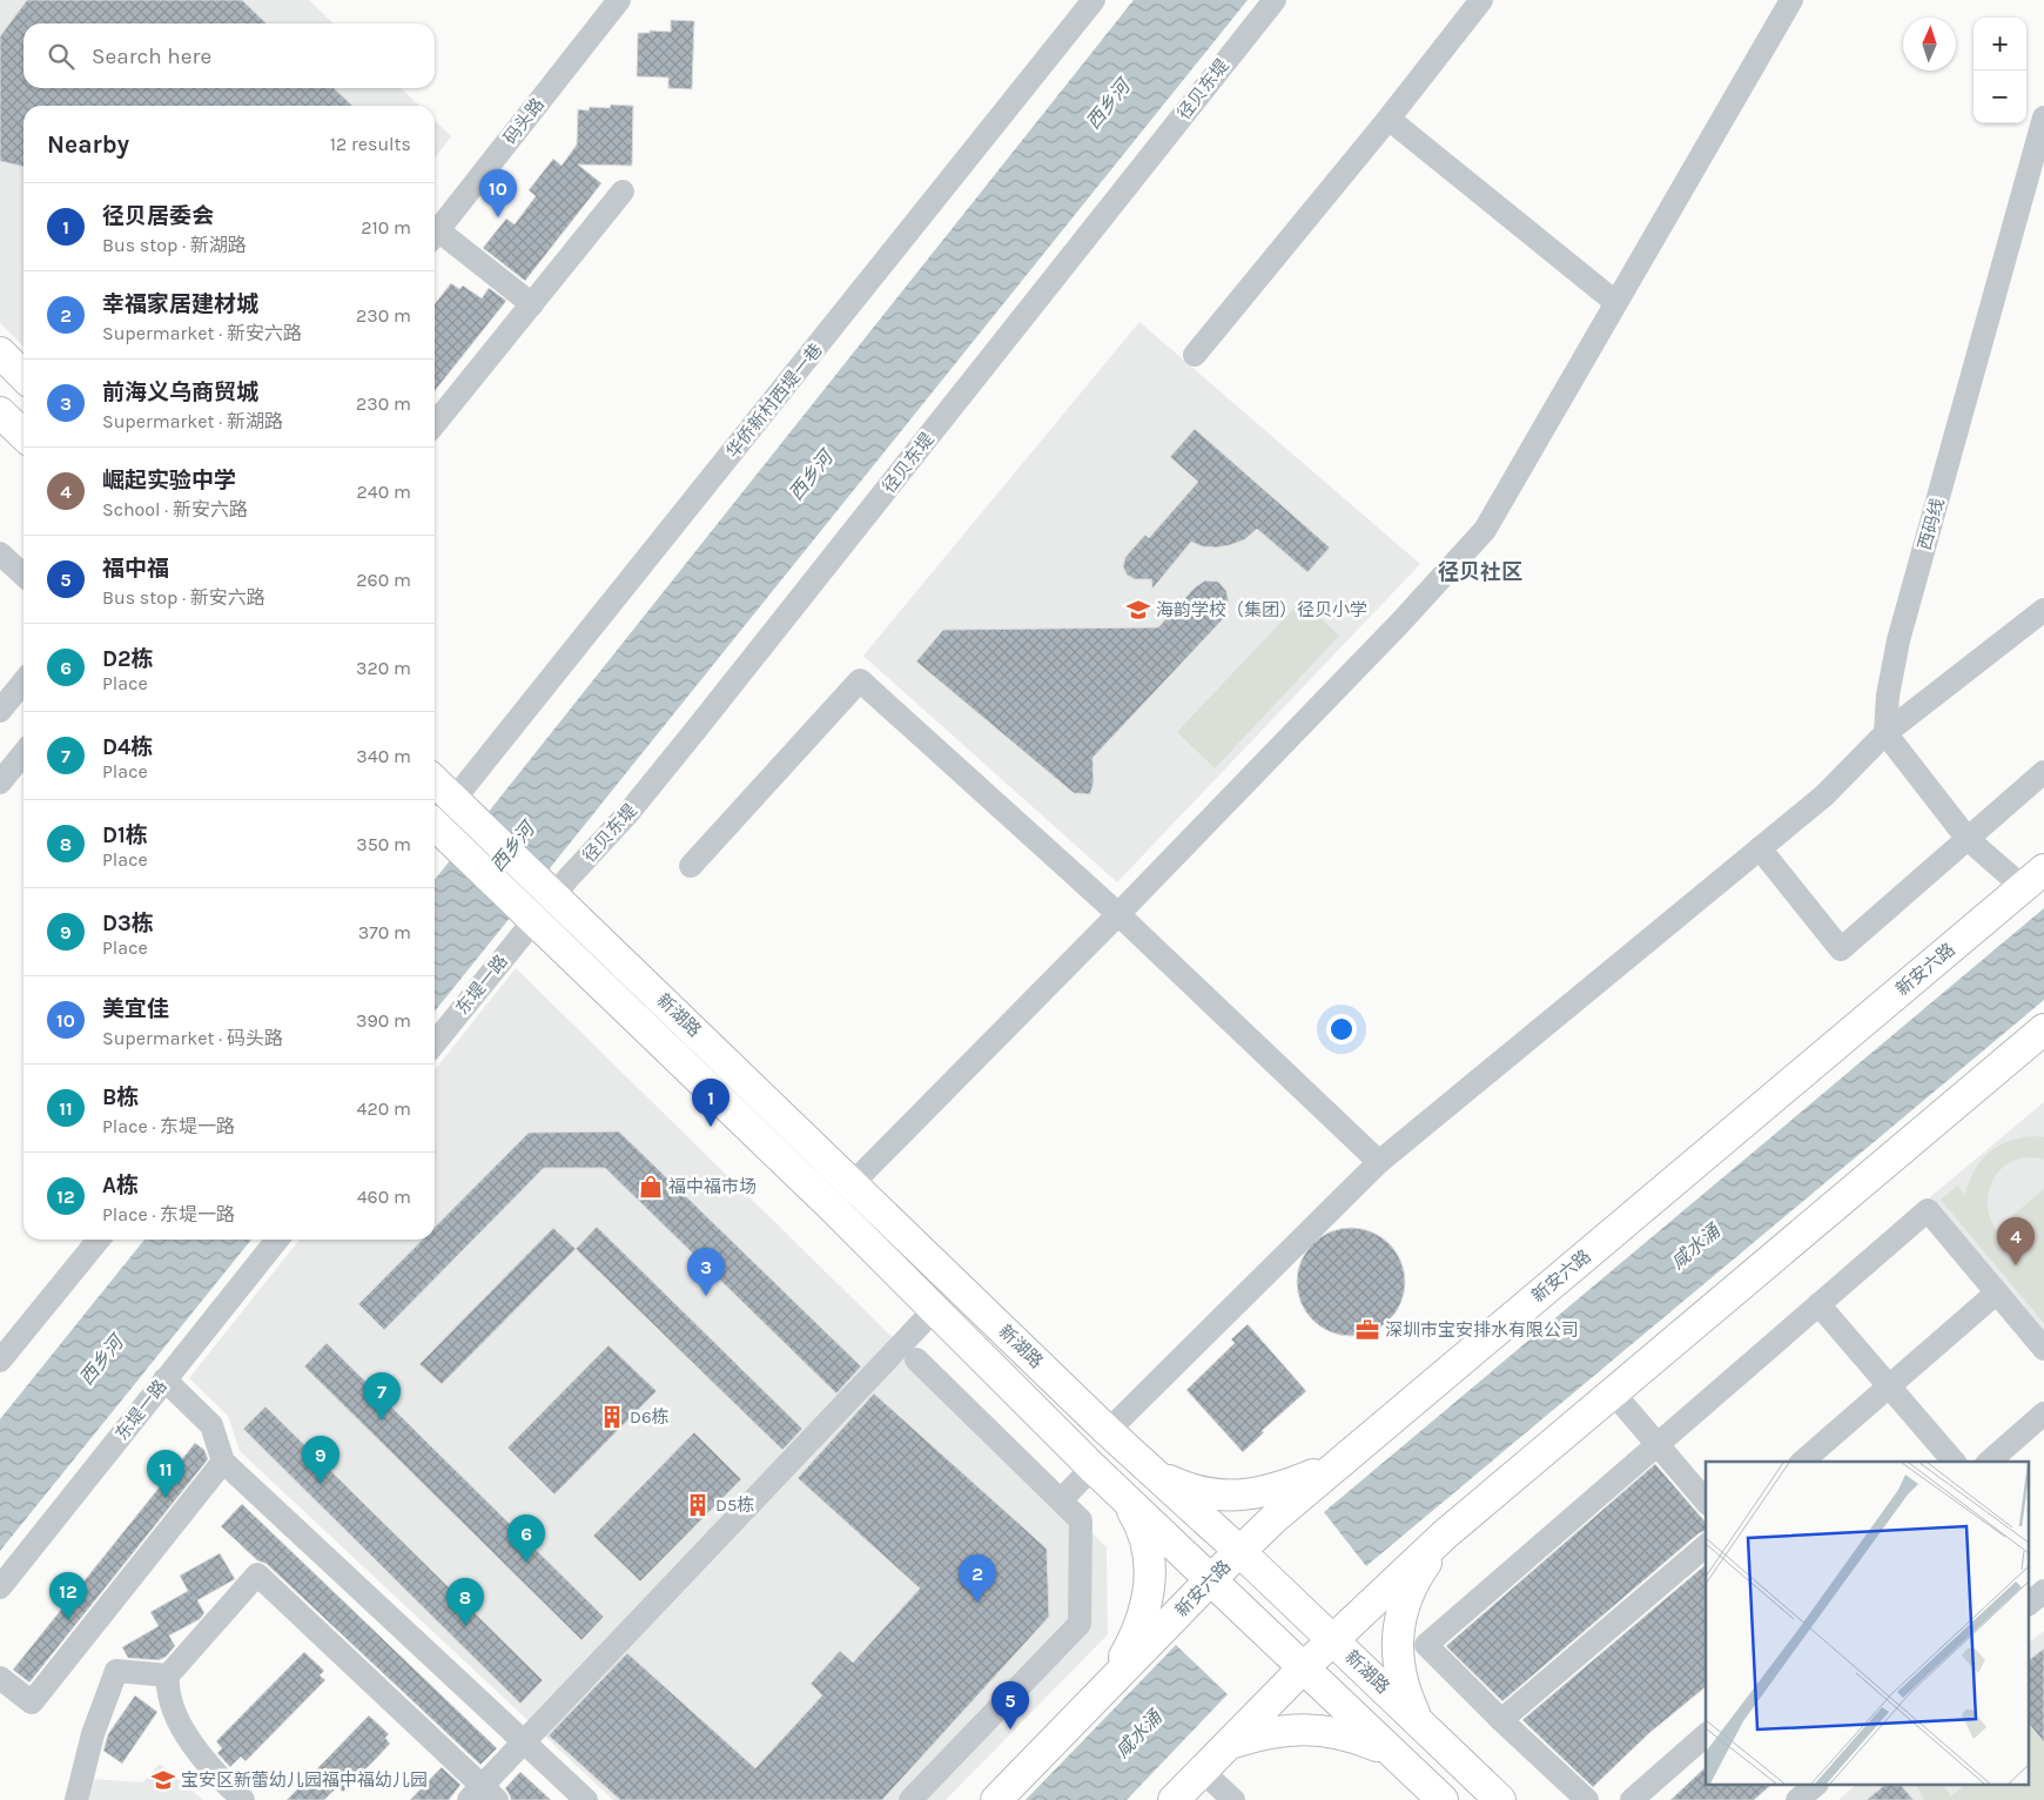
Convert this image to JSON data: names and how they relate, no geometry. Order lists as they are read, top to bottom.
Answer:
{
  "streets": {
    "main road": ["新安六路", "新湖路"],
    "street": [
      "径贝东堤",
      "码头路",
      "华侨新村西堤一巷",
      "西码线",
      "东堤一路"
    ]
  },
  "crossings": [
    ["径贝东堤", "东堤一路"],
    ["径贝东堤", "新湖路"],
    ["华侨新村西堤一巷", "新湖路"],
    ["新安六路", "新湖路"],
    ["东堤一路", "新湖路"]
  ],
  "districts": ["径贝社区"],
  "water": ["西乡河", "咸水涌"],
  "places": {
    "school or university": ["海韵学校（集团）径贝小学", "宝安区新蕾幼儿园福中福幼儿园"],
    "shop": ["福中福市场"],
    "office": ["深圳市宝安排水有限公司"],
    "building": ["D6栋", "D5栋"]
  },
  "north": "top",
  "page": {
    "map_buttons": ["+", "−"],
    "search": "Search here",
    "heading": ["Nearby", "12 results"],
    "pins": [
      "10",
      "1",
      "4",
      "3",
      "7",
      "9",
      "11",
      "6",
      "2",
      "12",
      "8",
      "5"
    ],
    "list": [
      {
        "mark": "1",
        "name": "径贝居委会",
        "note": "Bus stop · 新湖路",
        "value": "210 m"
      },
      {
        "mark": "2",
        "name": "幸福家居建材城",
        "note": "Supermarket · 新安六路",
        "value": "230 m"
      },
      {
        "mark": "3",
        "name": "前海义乌商贸城",
        "note": "Supermarket · 新湖路",
        "value": "230 m"
      },
      {
        "mark": "4",
        "name": "崛起实验中学",
        "note": "School · 新安六路",
        "value": "240 m"
      },
      {
        "mark": "5",
        "name": "福中福",
        "note": "Bus stop · 新安六路",
        "value": "260 m"
      },
      {
        "mark": "6",
        "name": "D2栋",
        "note": "Place",
        "value": "320 m"
      },
      {
        "mark": "7",
        "name": "D4栋",
        "note": "Place",
        "value": "340 m"
      },
      {
        "mark": "8",
        "name": "D1栋",
        "note": "Place",
        "value": "350 m"
      },
      {
        "mark": "9",
        "name": "D3栋",
        "note": "Place",
        "value": "370 m"
      },
      {
        "mark": "10",
        "name": "美宜佳",
        "note": "Supermarket · 码头路",
        "value": "390 m"
      },
      {
        "mark": "11",
        "name": "B栋",
        "note": "Place · 东堤一路",
        "value": "420 m"
      },
      {
        "mark": "12",
        "name": "A栋",
        "note": "Place · 东堤一路",
        "value": "460 m"
      }
    ]
  }
}
